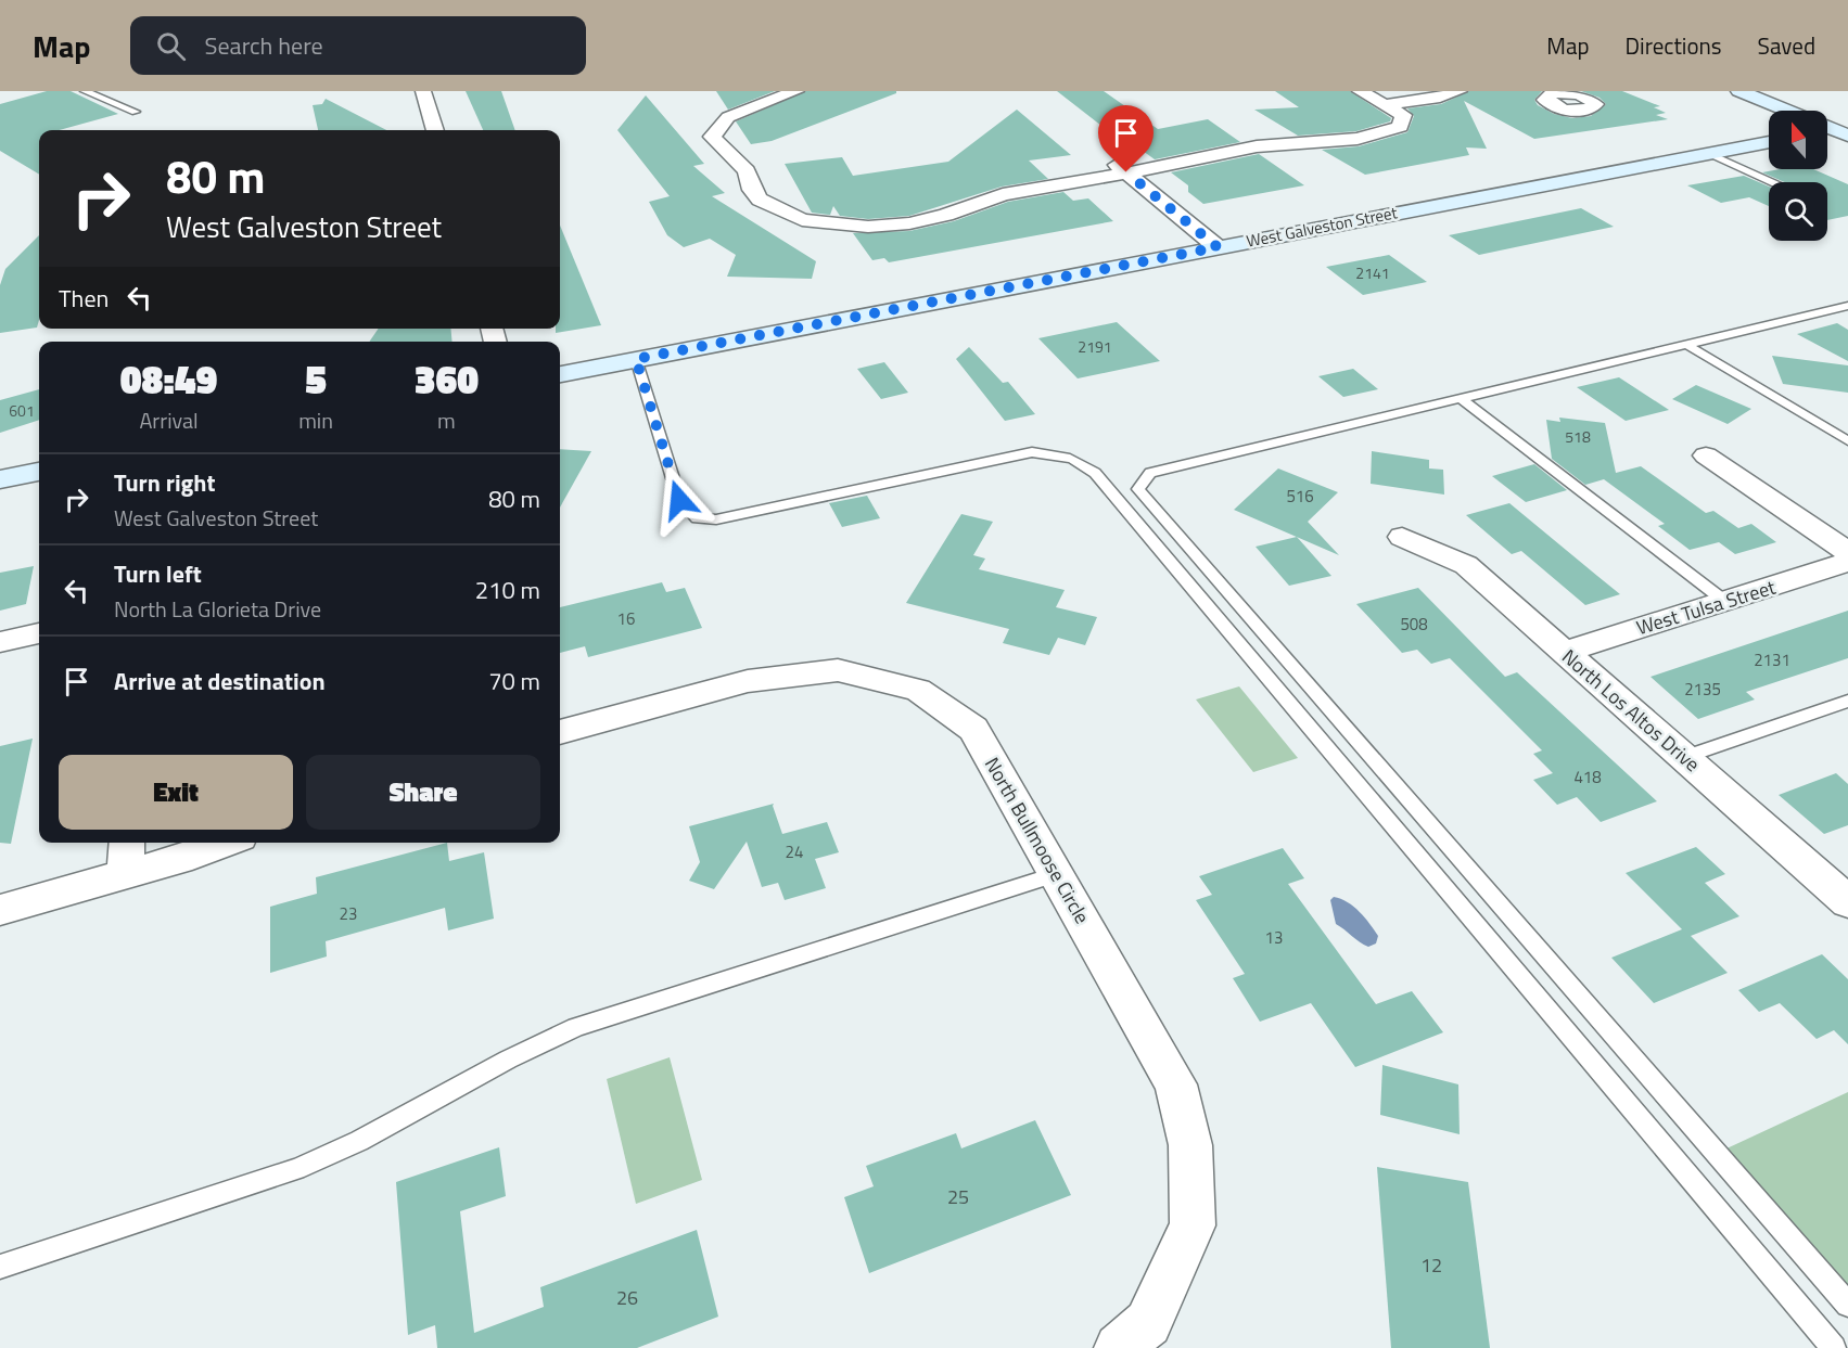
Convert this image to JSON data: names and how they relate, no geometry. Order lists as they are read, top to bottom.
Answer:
{
  "streets": {
    "street": [
      "West Galveston Street",
      "West Tulsa Street",
      "North Los Altos Drive",
      "North Bullmoose Circle"
    ]
  },
  "crossings": [
    ["West Tulsa Street", "North Los Altos Drive"]
  ],
  "house_numbers": [
    "2141",
    "2191",
    "601",
    "518",
    "516",
    "16",
    "508",
    "2131",
    "2135",
    "418",
    "24",
    "23",
    "13",
    "25",
    "12",
    "26"
  ],
  "north": "top",
  "page": {
    "header": "Map",
    "search": "Search here",
    "nav": ["Map", "Directions", "Saved"],
    "turn": ["80 m", "West Galveston Street"],
    "then": "Then",
    "eta": [
      "08:49",
      "Arrival",
      "5",
      "min",
      "360",
      "m"
    ],
    "list": [
      {
        "name": "Turn right",
        "note": "West Galveston Street",
        "value": "80 m"
      },
      {
        "name": "Turn left",
        "note": "North La Glorieta Drive",
        "value": "210 m"
      },
      {
        "name": "Arrive at destination",
        "value": "70 m"
      }
    ],
    "buttons": ["Exit", "Share"]
  }
}
